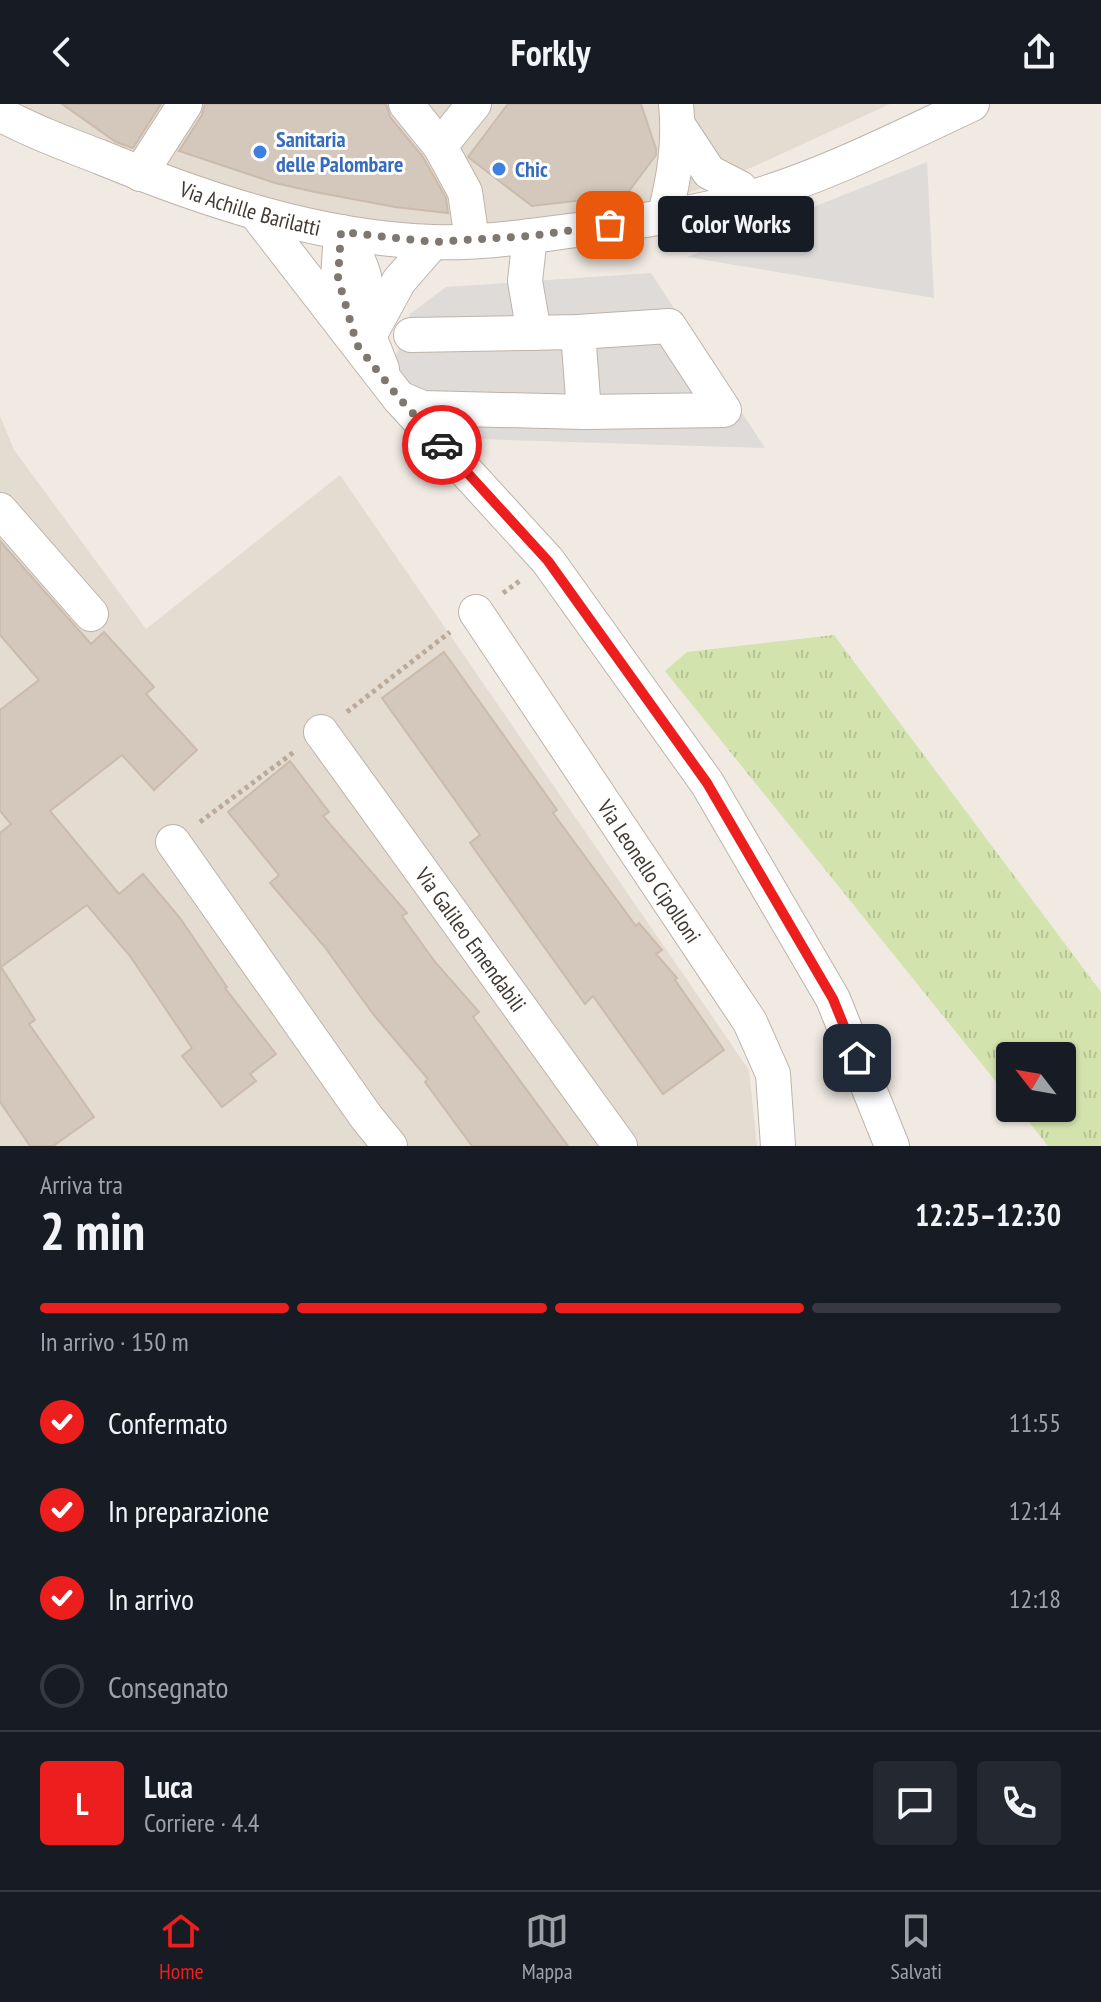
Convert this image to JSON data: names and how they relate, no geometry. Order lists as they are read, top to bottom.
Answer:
{
  "streets": {
    "street": ["Via Achille Barilatti", "Via Leonello Cipolloni", "Via Galileo Emendabili"]
  },
  "places": ["Sanitaria delle Palombare", "Chic", "Color Works"],
  "north": "top left",
  "page": {
    "header": "Forkly",
    "bubble": "Color Works",
    "heading": ["2 min", "Arriva tra", "12:25–12:30"],
    "panel": ["Luca", "Corriere · 4.4"],
    "bar": "In arrivo · 150 m",
    "list": [
      ["Confermato", "11:55"],
      ["In preparazione", "12:14"],
      ["In arrivo", "12:18"],
      "Consegnato"
    ],
    "round": "L",
    "tabs": ["Home", "Mappa", "Salvati"]
  }
}
